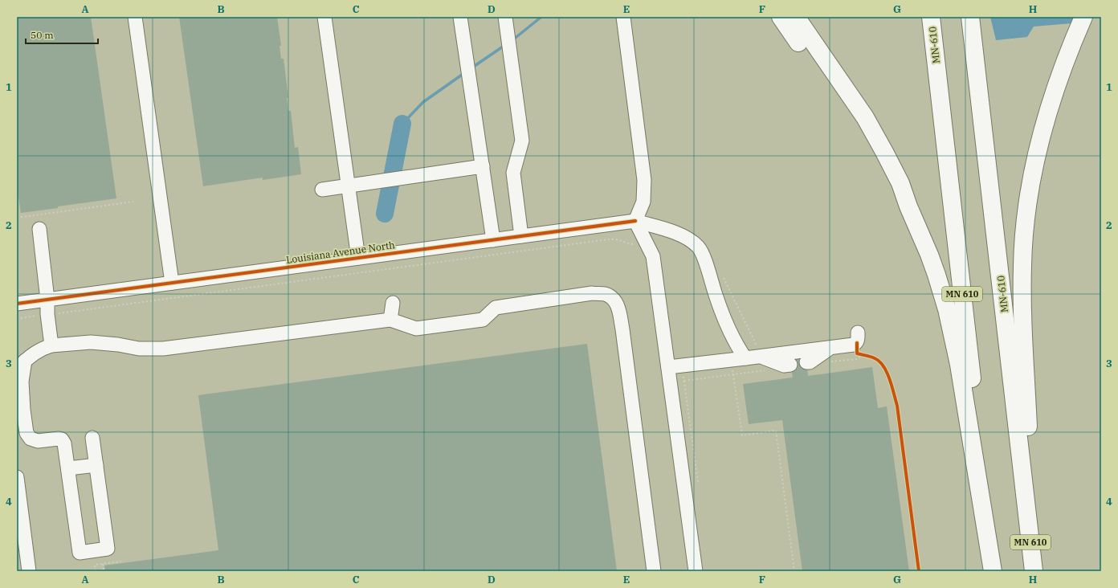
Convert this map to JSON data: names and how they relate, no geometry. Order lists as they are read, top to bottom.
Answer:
{
  "streets": {
    "highway": ["MN-610", "MN 610"],
    "street": ["Louisiana Avenue North"]
  },
  "scale_bar": "50 m",
  "grid": {
    "columns": [
      "A",
      "B",
      "C",
      "D",
      "E",
      "F",
      "G",
      "H"
    ],
    "rows": [
      "1",
      "2",
      "3",
      "4"
    ]
  }
}
